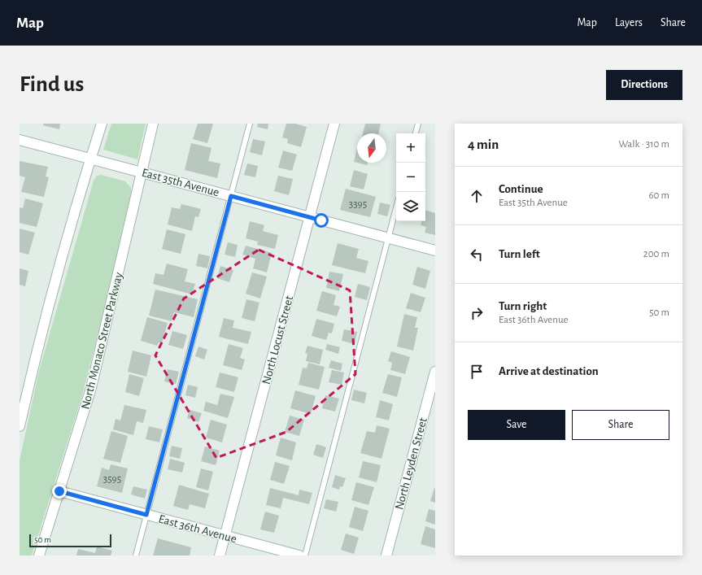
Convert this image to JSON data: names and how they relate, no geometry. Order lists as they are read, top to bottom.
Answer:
{
  "streets": {
    "street": [
      "East 35th Avenue",
      "North Locust Street",
      "North Monaco Street Parkway",
      "North Leyden Street",
      "East 36th Avenue"
    ]
  },
  "crossings": [
    ["East 35th Avenue", "North Locust Street"],
    ["East 35th Avenue", "North Monaco Street Parkway"],
    ["North Locust Street", "East 36th Avenue"],
    ["North Monaco Street Parkway", "East 36th Avenue"]
  ],
  "house_numbers": ["3395", "3595"],
  "scale_bar": "50 m",
  "north": "bottom",
  "page": {
    "header": "Map",
    "nav": ["Map", "Layers", "Share"],
    "buttons": [
      "Directions",
      ["Save", "Share"]
    ],
    "title": "Find us",
    "heading": ["4 min", "Walk · 310 m"],
    "map_buttons": ["+", "−"],
    "list": [
      ["Continue", "East 35th Avenue", "60 m"],
      ["Turn left", "200 m"],
      ["Turn right", "East 36th Avenue", "50 m"],
      "Arrive at destination"
    ],
    "scale": "50 m"
  }
}
